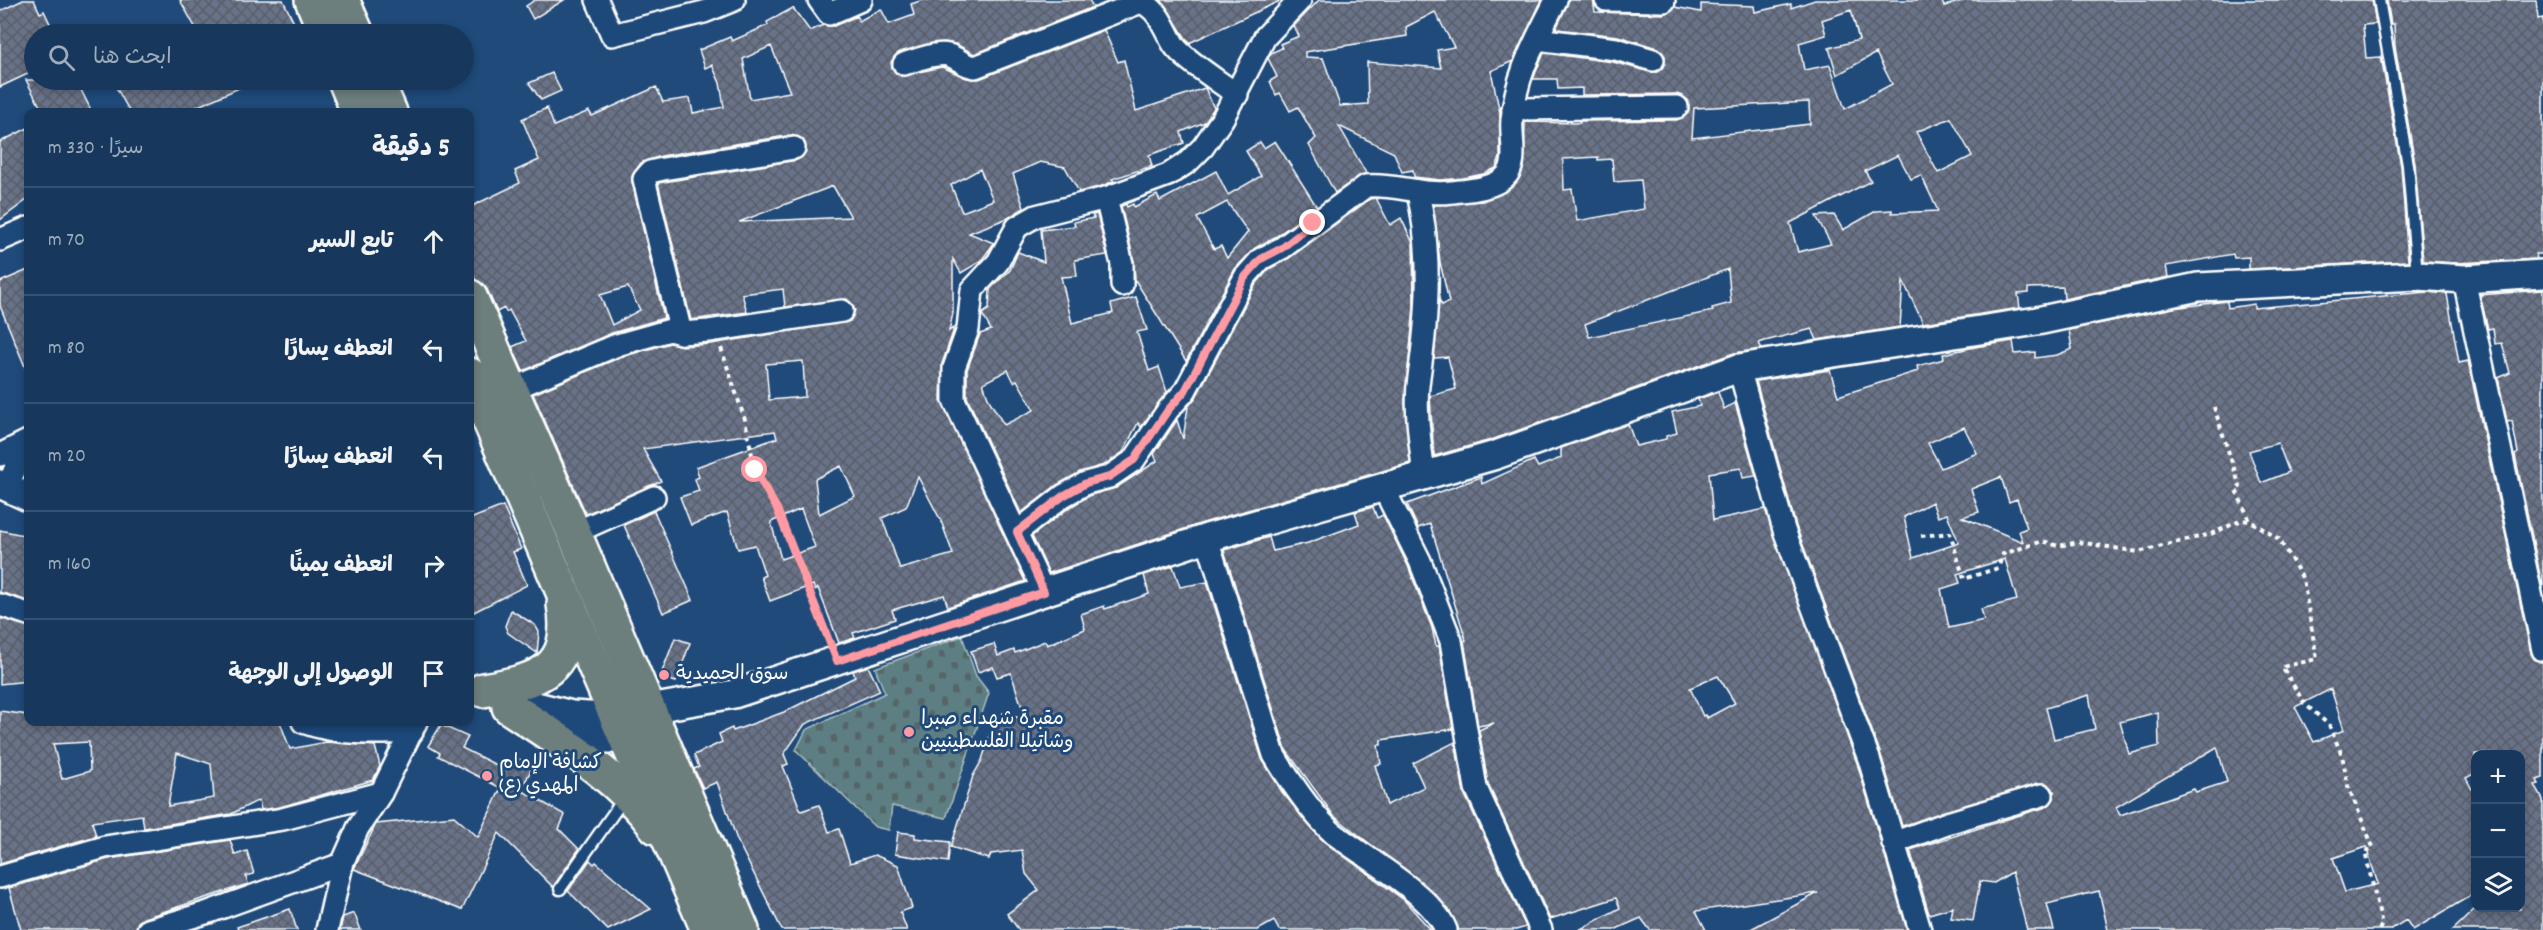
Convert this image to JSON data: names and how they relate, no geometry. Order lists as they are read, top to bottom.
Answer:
{
  "places": ["سوق الحمیدیة", "مقبرة شهداء صبرا وشاتيلا الفلسطينيين", "كشافة الإمام المهدي (ع)"],
  "page": {
    "search": "ابحث هنا",
    "heading": ["5 دقيقة", "سيرًا · 330 m"],
    "list": [
      ["تابع السير", "70 m"],
      ["انعطف يسارًا", "80 m"],
      ["انعطف يسارًا", "20 m"],
      ["انعطف يمينًا", "160 m"],
      "الوصول إلى الوجهة"
    ],
    "map_buttons": ["+", "−"]
  }
}
